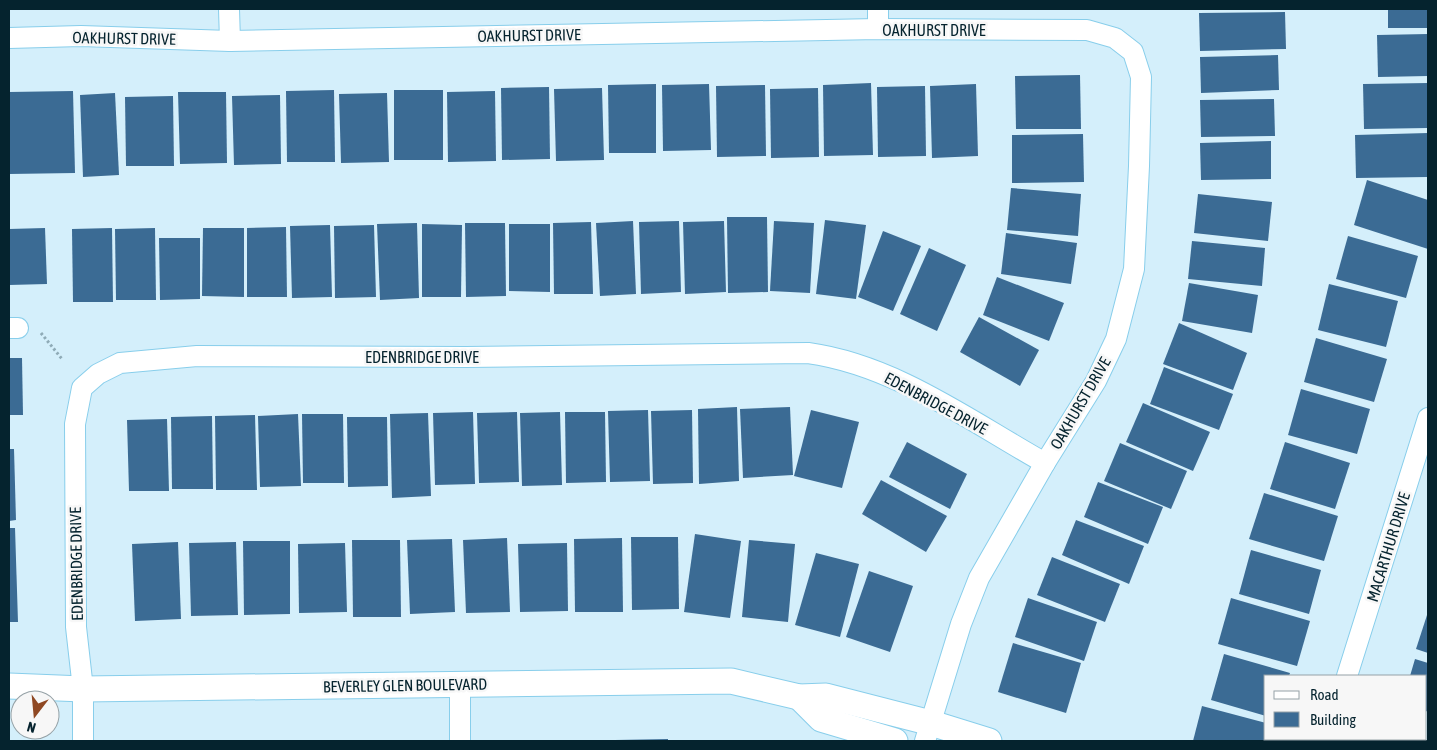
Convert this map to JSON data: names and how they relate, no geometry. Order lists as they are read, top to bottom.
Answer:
{
  "streets": {
    "street": [
      "OAKHURST DRIVE",
      "EDENBRIDGE DRIVE",
      "MACARTHUR DRIVE",
      "BEVERLEY GLEN BOULEVARD"
    ]
  },
  "crossings": [
    ["OAKHURST DRIVE", "EDENBRIDGE DRIVE"],
    ["OAKHURST DRIVE", "BEVERLEY GLEN BOULEVARD"],
    ["EDENBRIDGE DRIVE", "BEVERLEY GLEN BOULEVARD"]
  ],
  "legend": ["Road", "Building"],
  "north": "bottom"
}
